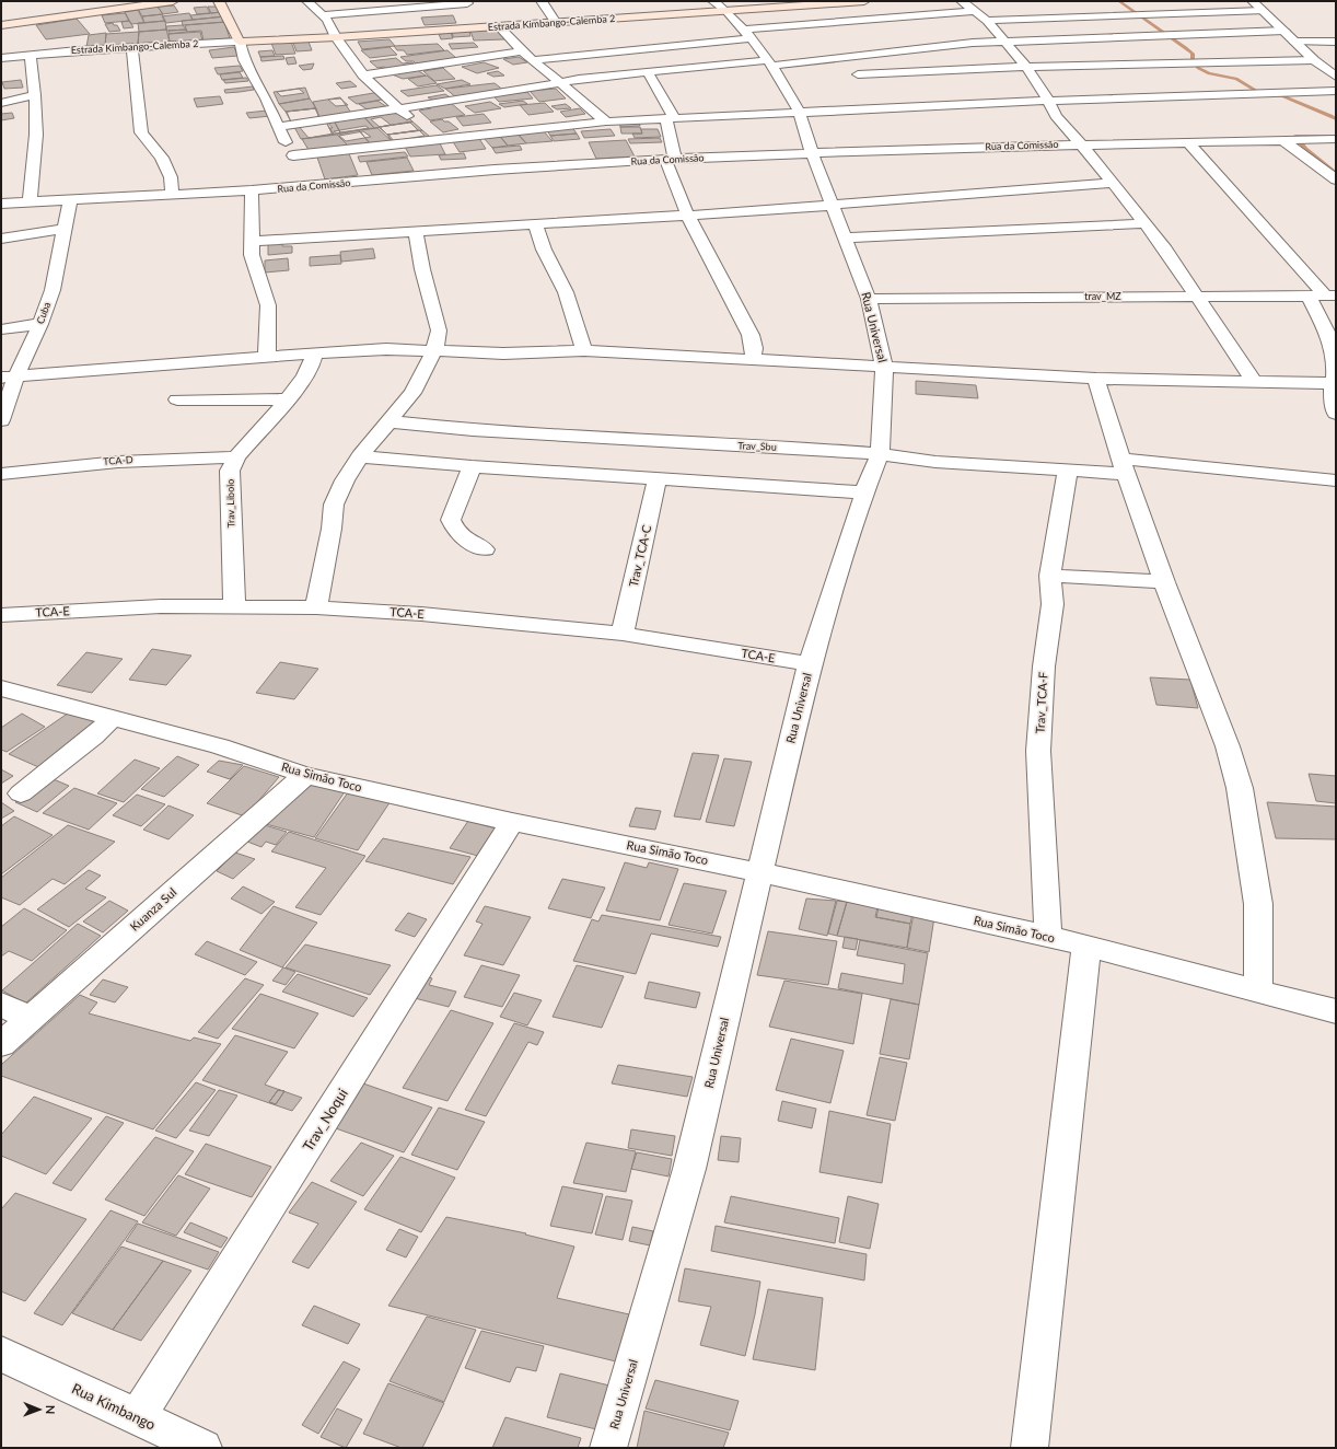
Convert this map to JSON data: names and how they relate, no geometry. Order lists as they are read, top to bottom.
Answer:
{
  "streets": {
    "main road": ["Estrada Kimbango-Calemba 2"],
    "street": [
      "Rua da Comissão",
      "trav_MZ",
      "Cuba",
      "Rua Universal",
      "Trav_Sbu",
      "TCA-D",
      "Trav_Libolo",
      "Trav_TCA-C",
      "TCA-E",
      "Trav_TCA-F",
      "Rua Simão Toco",
      "Kuanza Sul",
      "Trav_Noqui",
      "Rua Kimbango"
    ]
  },
  "crossings": [
    ["Estrada Kimbango-Calemba 2", "Rua Universal"],
    ["Rua da Comissão", "Cuba"],
    ["Rua da Comissão", "Rua Universal"],
    ["trav_MZ", "Rua Universal"],
    ["Rua Universal", "Trav_Sbu"],
    ["Rua Universal", "TCA-E"],
    ["Rua Universal", "Rua Simão Toco"],
    ["Trav_Sbu", "Trav_TCA-F"],
    ["TCA-D", "Trav_Libolo"],
    ["Trav_Libolo", "TCA-E"],
    ["Trav_TCA-C", "TCA-E"],
    ["Trav_TCA-F", "Rua Simão Toco"],
    ["Rua Simão Toco", "Kuanza Sul"],
    ["Rua Simão Toco", "Trav_Noqui"],
    ["Trav_Noqui", "Rua Kimbango"]
  ],
  "north": "right"
}
